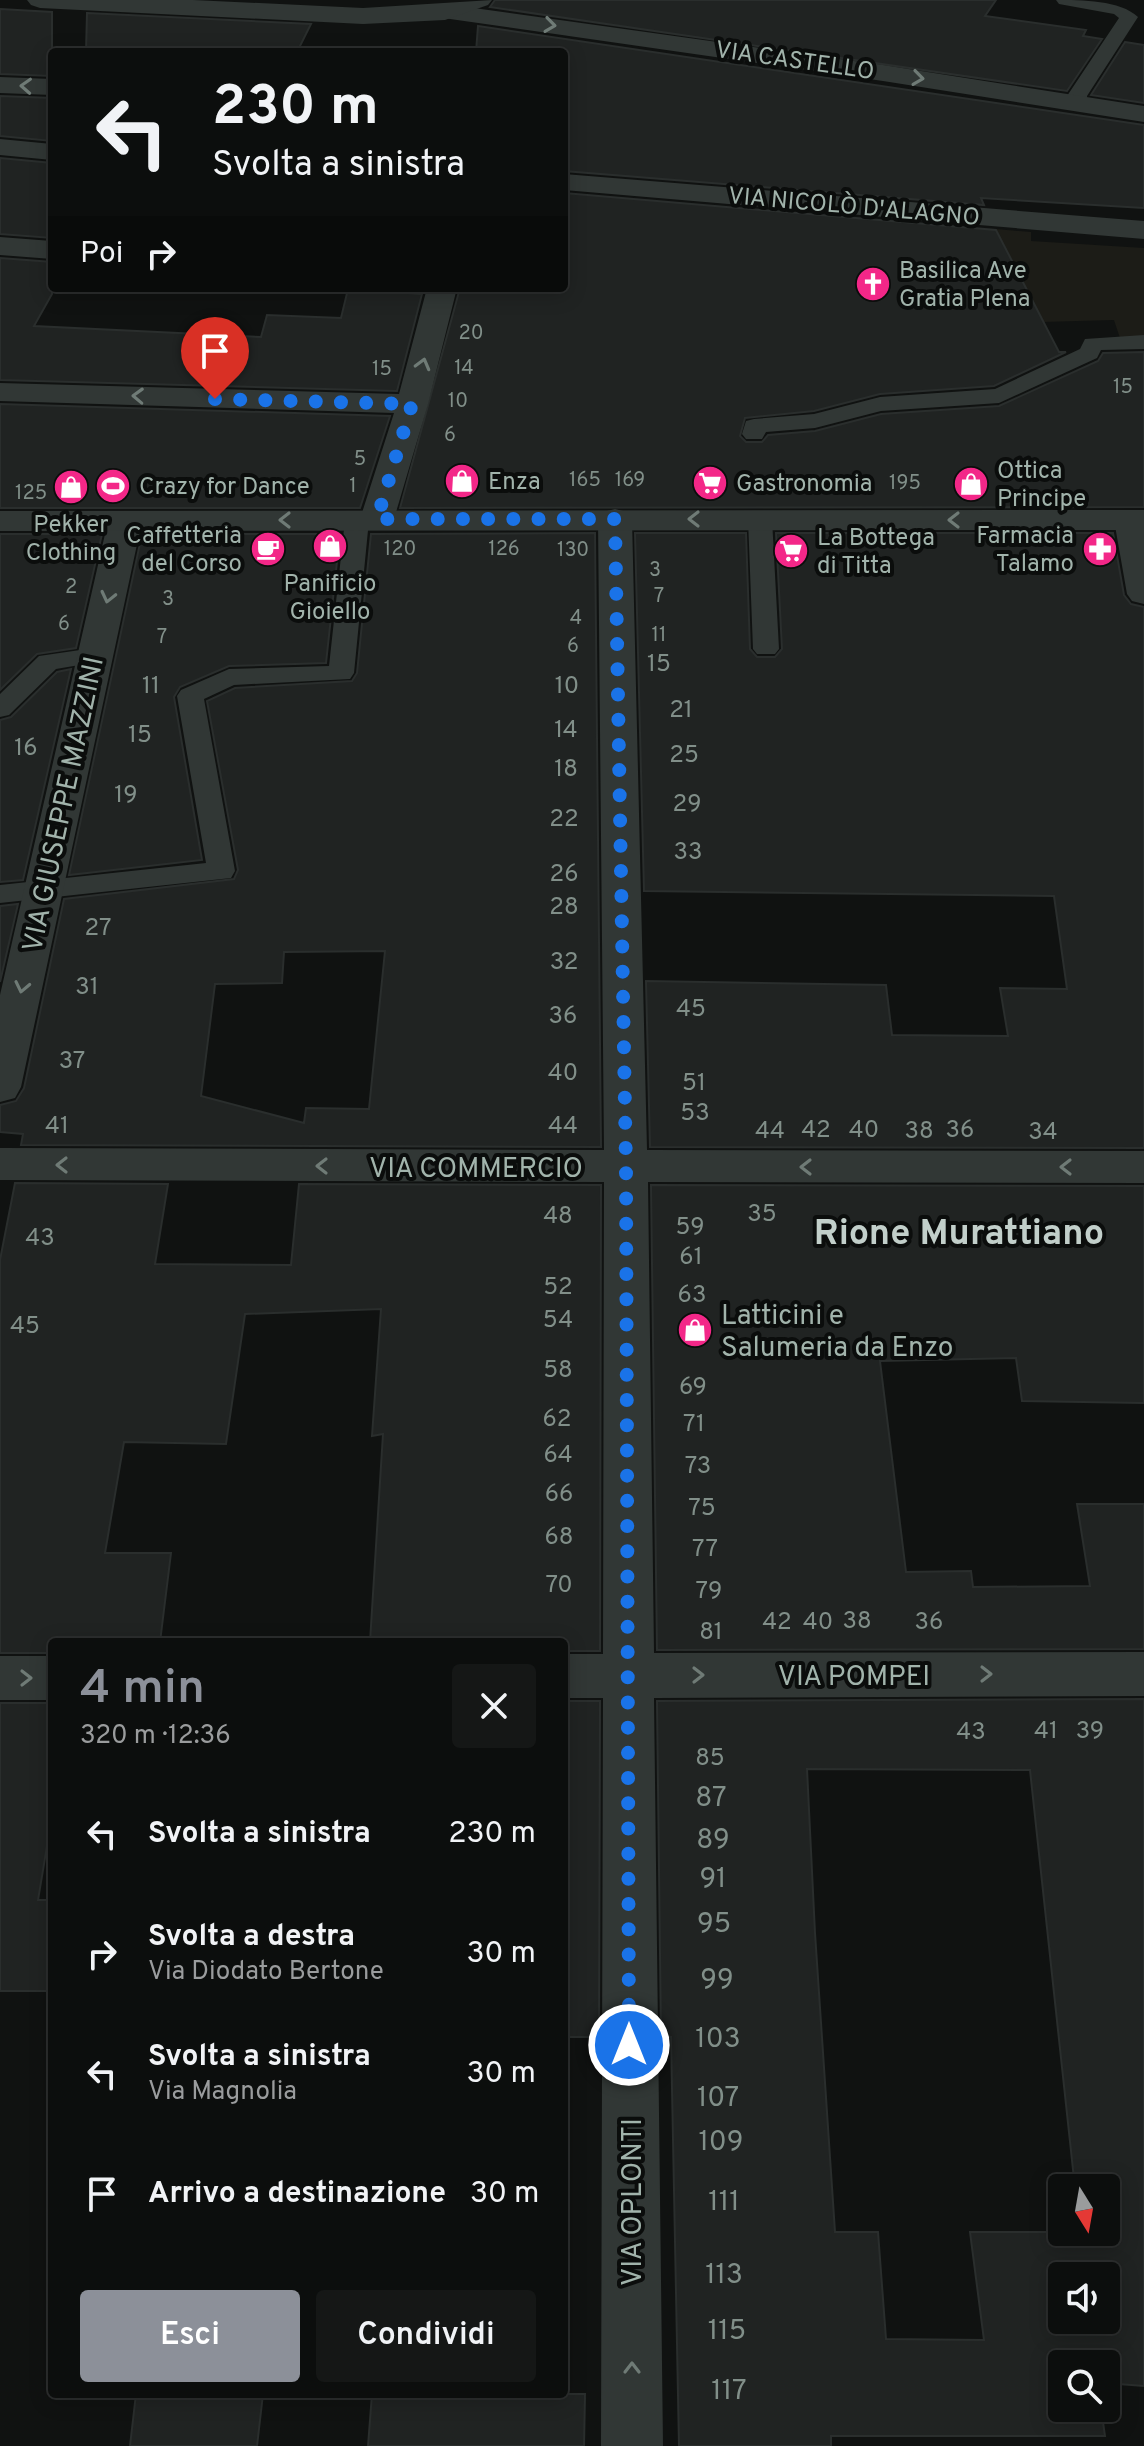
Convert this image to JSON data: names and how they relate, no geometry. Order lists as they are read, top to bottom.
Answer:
{
  "streets": {
    "street": [
      "VIA CASTELLO",
      "VIA NICOLÒ D'ALAGNO",
      "VIA GIUSEPPE MAZZINI",
      "VIA COMMERCIO",
      "VIA POMPEI",
      "VIA OPLONTI"
    ]
  },
  "crossings": [
    ["VIA COMMERCIO", "VIA OPLONTI"],
    ["VIA POMPEI", "VIA OPLONTI"]
  ],
  "one_way": [
    "VIA CASTELLO",
    "VIA GIUSEPPE MAZZINI",
    "VIA COMMERCIO",
    "VIA POMPEI",
    "VIA OPLONTI"
  ],
  "districts": ["Rione Murattiano"],
  "places": {
    "church": ["Basilica Ave Gratia Plena"],
    "shop": [
      "Enza",
      "Ottica Principe",
      "Pekker Clothing",
      "Panificio Gioiello",
      "Latticini e Salumeria da Enzo"
    ],
    "supermarket": ["Gastronomia", "La Bottega di Titta"],
    "sports": ["Crazy for Dance"],
    "cafe": ["Caffetteria del Corso"],
    "pharmacy": ["Farmacia Talamo"]
  },
  "house_numbers": [
    "20",
    "14",
    "15",
    "15",
    "10",
    "6",
    "5",
    "165",
    "169",
    "195",
    "1",
    "125",
    "120",
    "126",
    "130",
    "3",
    "2",
    "7",
    "3",
    "4",
    "6",
    "11",
    "7",
    "6",
    "15",
    "11",
    "10",
    "21",
    "14",
    "15",
    "16",
    "25",
    "18",
    "19",
    "29",
    "22",
    "33",
    "26",
    "28",
    "27",
    "32",
    "31",
    "45",
    "36",
    "37",
    "40",
    "51",
    "53",
    "41",
    "44",
    "42",
    "40",
    "36",
    "44",
    "38",
    "34",
    "35",
    "48",
    "59",
    "43",
    "61",
    "52",
    "63",
    "54",
    "45",
    "58",
    "69",
    "62",
    "71",
    "64",
    "73",
    "66",
    "75",
    "68",
    "77",
    "70",
    "79",
    "38",
    "42",
    "40",
    "36",
    "81",
    "41",
    "39",
    "43",
    "85",
    "87",
    "89",
    "91",
    "95",
    "99",
    "103",
    "107",
    "109",
    "111",
    "113",
    "115",
    "117"
  ],
  "north": "bottom",
  "page": {
    "turn": ["230 m", "Svolta a sinistra"],
    "then": "Poi",
    "heading": ["4 min", "320 m · 12:36"],
    "list": [
      {
        "name": "Svolta a sinistra",
        "value": "230 m"
      },
      {
        "name": "Svolta a destra",
        "note": "Via Diodato Bertone",
        "value": "30 m"
      },
      {
        "name": "Svolta a sinistra",
        "note": "Via Magnolia",
        "value": "30 m"
      },
      {
        "name": "Arrivo a destinazione",
        "value": "30 m"
      }
    ],
    "buttons": ["Esci", "Condividi"]
  }
}
